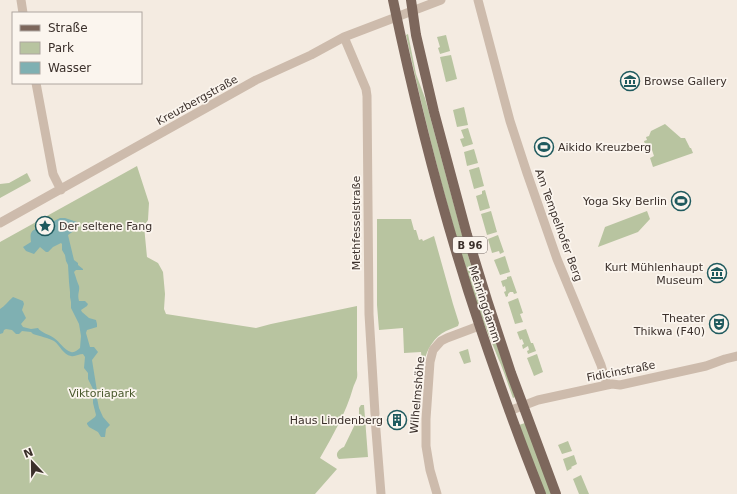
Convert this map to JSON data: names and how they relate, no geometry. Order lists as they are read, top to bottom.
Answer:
{
  "streets": {
    "main road": ["B 96", "Mehringdamm"],
    "street": [
      "Kreuzbergstraße",
      "Methfesselstraße",
      "Am Tempelhofer Berg",
      "Fidicinstraße",
      "Wilhelmshöhe"
    ]
  },
  "crossings": [
    ["Kreuzbergstraße", "Methfesselstraße"],
    ["Kreuzbergstraße", "Mehringdamm"],
    ["Am Tempelhofer Berg", "Fidicinstraße"],
    ["Mehringdamm", "Fidicinstraße"],
    ["Mehringdamm", "Wilhelmshöhe"]
  ],
  "parks": ["Viktoriapark"],
  "places": {
    "museum": ["Browse Gallery", "Kurt Mühlenhaupt Museum"],
    "sports": ["Aikido Kreuzberg", "Yoga Sky Berlin"],
    "place": ["Der seltene Fang"],
    "theatre": ["Theater Thikwa (F40)"],
    "building": ["Haus Lindenberg"]
  },
  "legend": ["Straße", "Park", "Wasser"],
  "north": "top"
}
